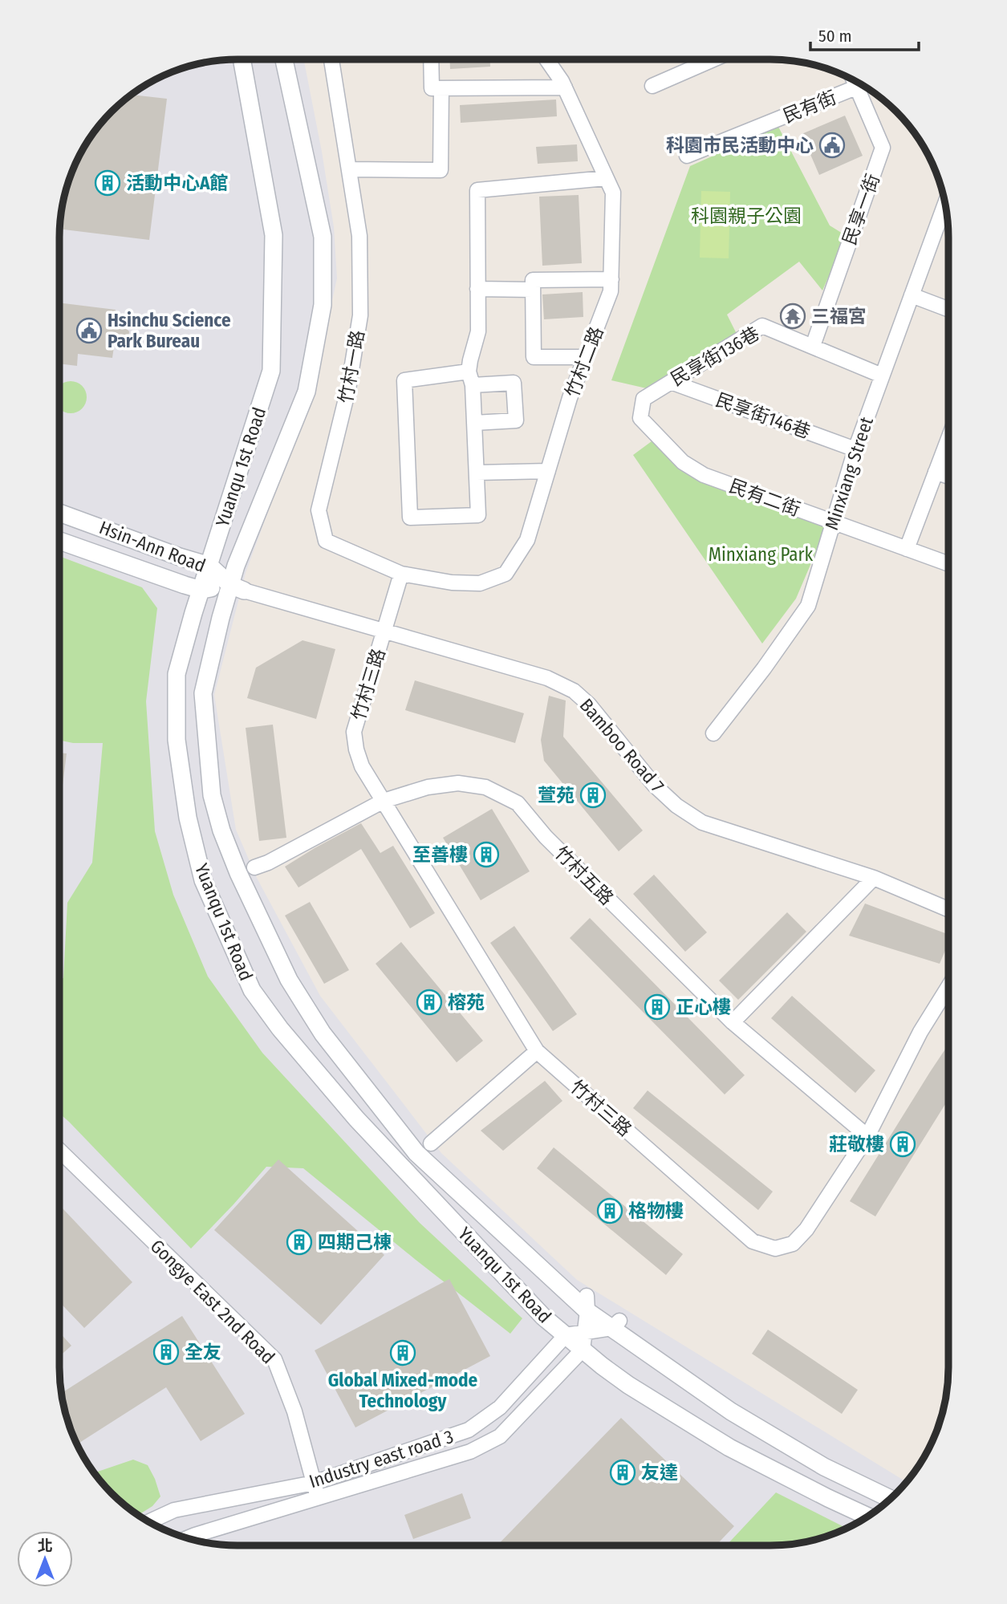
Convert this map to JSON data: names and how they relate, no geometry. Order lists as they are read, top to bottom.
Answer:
{
  "streets": {
    "street": [
      "民有街",
      "民享一街",
      "民享街136巷",
      "竹村二路",
      "竹村一路",
      "民享街146巷",
      "Yuanqu 1st Road",
      "Minxiang Street",
      "民有二街",
      "Hsin-Ann Road",
      "竹村三路",
      "Bamboo Road 7",
      "竹村五路",
      "Gongye East 2nd Road",
      "Industry east road 3"
    ]
  },
  "crossings": [
    ["民享一街", "民享街136巷"],
    ["民享街136巷", "民享街146巷"],
    ["民享街136巷", "Minxiang Street"],
    ["民享街136巷", "民有二街"],
    ["竹村二路", "竹村一路"],
    ["民享街146巷", "Minxiang Street"],
    ["Yuanqu 1st Road", "Hsin-Ann Road"],
    ["Yuanqu 1st Road", "Bamboo Road 7"],
    ["Yuanqu 1st Road", "Industry east road 3"],
    ["Minxiang Street", "民有二街"],
    ["Hsin-Ann Road", "Bamboo Road 7"],
    ["竹村三路", "Bamboo Road 7"],
    ["竹村三路", "竹村五路"],
    ["Gongye East 2nd Road", "Industry east road 3"]
  ],
  "parks": ["科園親子公園", "Minxiang Park"],
  "places": {
    "public building": ["科園市民活動中心", "Hsinchu Science Park Bureau"],
    "building": [
      "活動中心A館",
      "萱苑",
      "至善樓",
      "榕苑",
      "正心樓",
      "莊敬樓",
      "格物樓",
      "四期己棟",
      "全友",
      "Global Mixed-mode Technology",
      "友達"
    ],
    "temple": ["三福宮"]
  },
  "scale_bar": "50 m",
  "north": "top"
}
